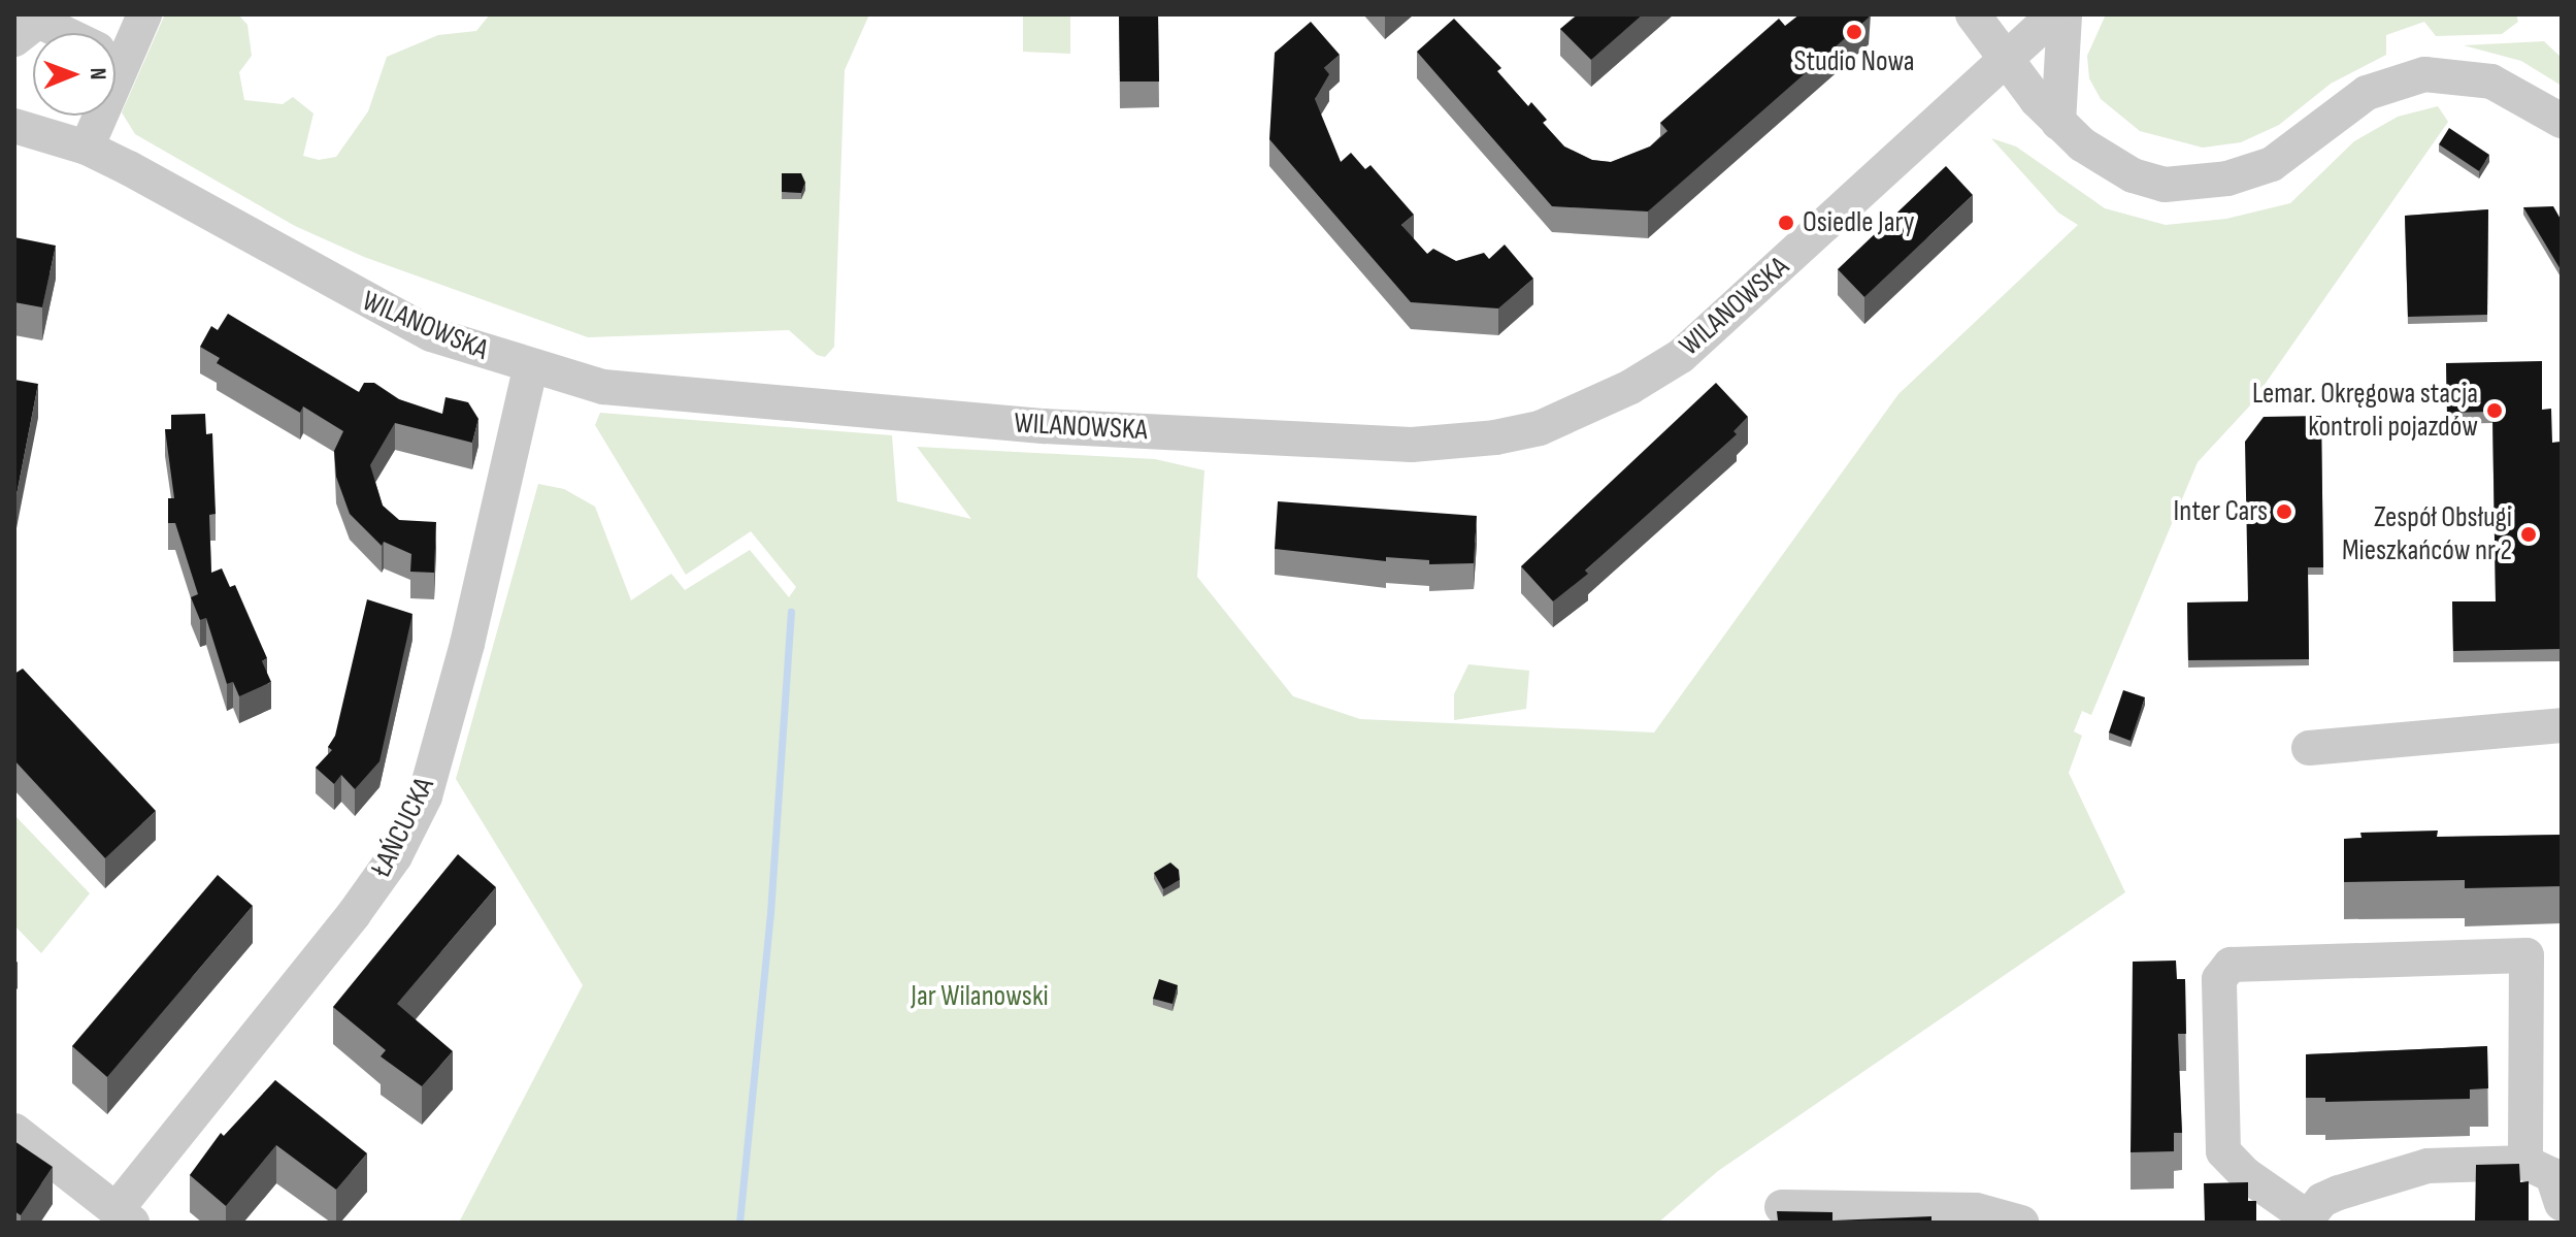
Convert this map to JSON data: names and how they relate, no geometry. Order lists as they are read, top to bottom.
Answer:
{
  "streets": {
    "street": ["WILANOWSKA", "ŁAŃCUCKA"]
  },
  "crossings": [
    ["WILANOWSKA", "ŁAŃCUCKA"]
  ],
  "parks": ["Jar Wilanowski"],
  "places": [
    "Studio Nowa",
    "Osiedle Jary",
    "Lemar. Okręgowa stacja kontroli pojazdów",
    "Inter Cars",
    "Zespół Obsługi Mieszkańców nr 2"
  ],
  "north": "right"
}
